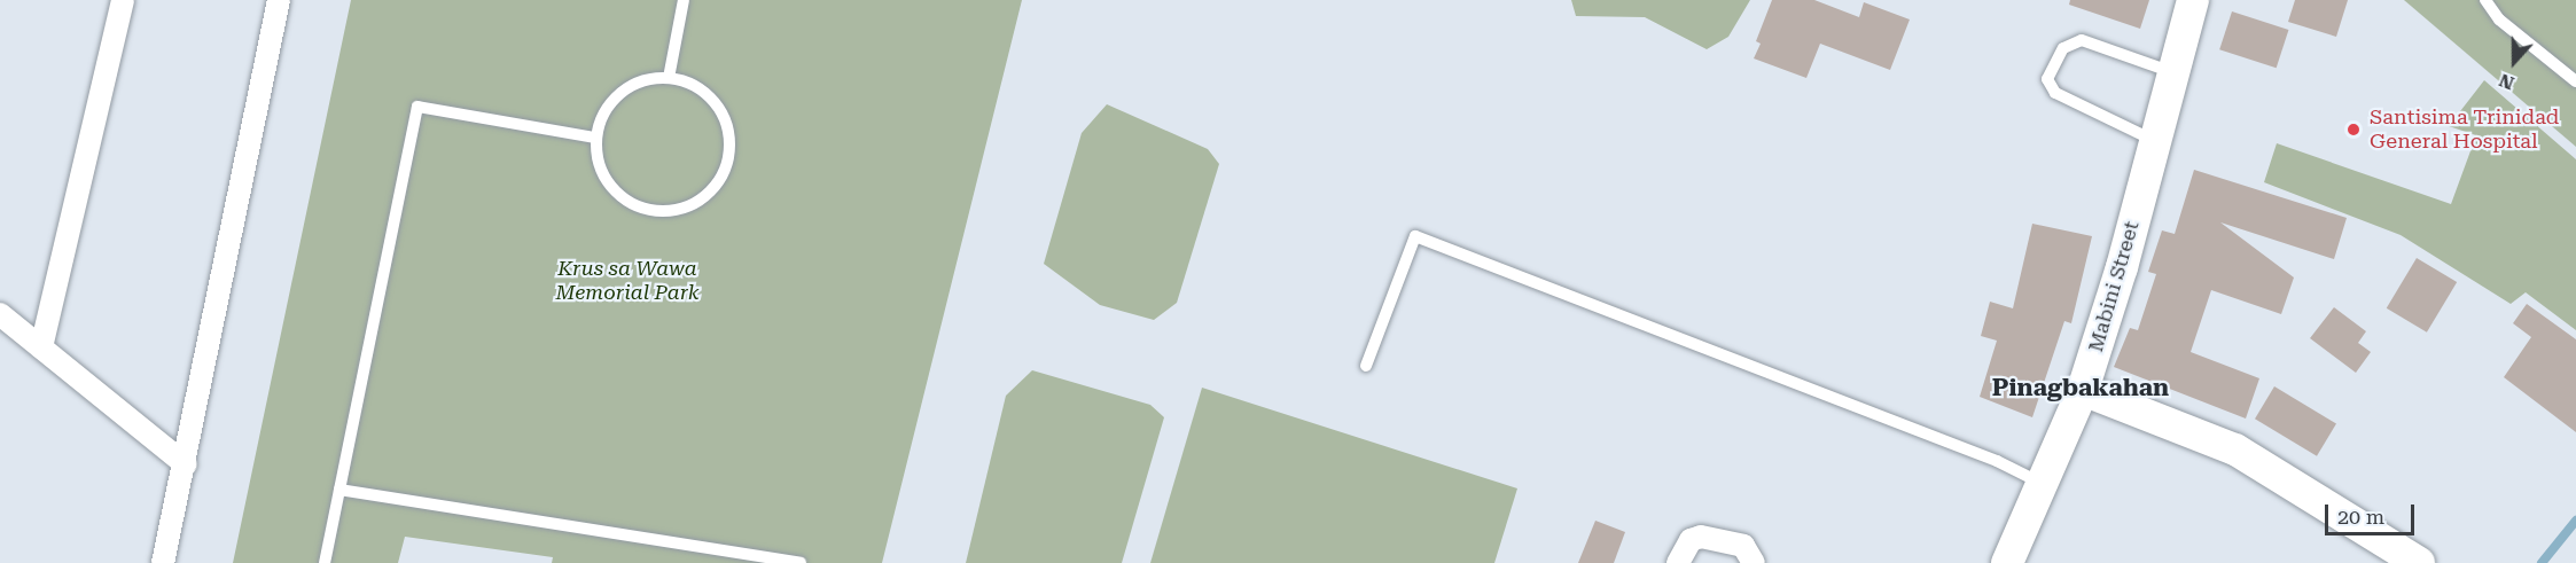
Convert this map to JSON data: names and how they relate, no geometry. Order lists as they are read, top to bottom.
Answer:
{
  "streets": {
    "main road": ["Mabini Street"]
  },
  "districts": ["Pinagbakahan"],
  "parks": ["Krus sa Wawa Memorial Park"],
  "places": ["Santisima Trinidad General Hospital"],
  "scale_bar": "20 m",
  "north": "bottom"
}
